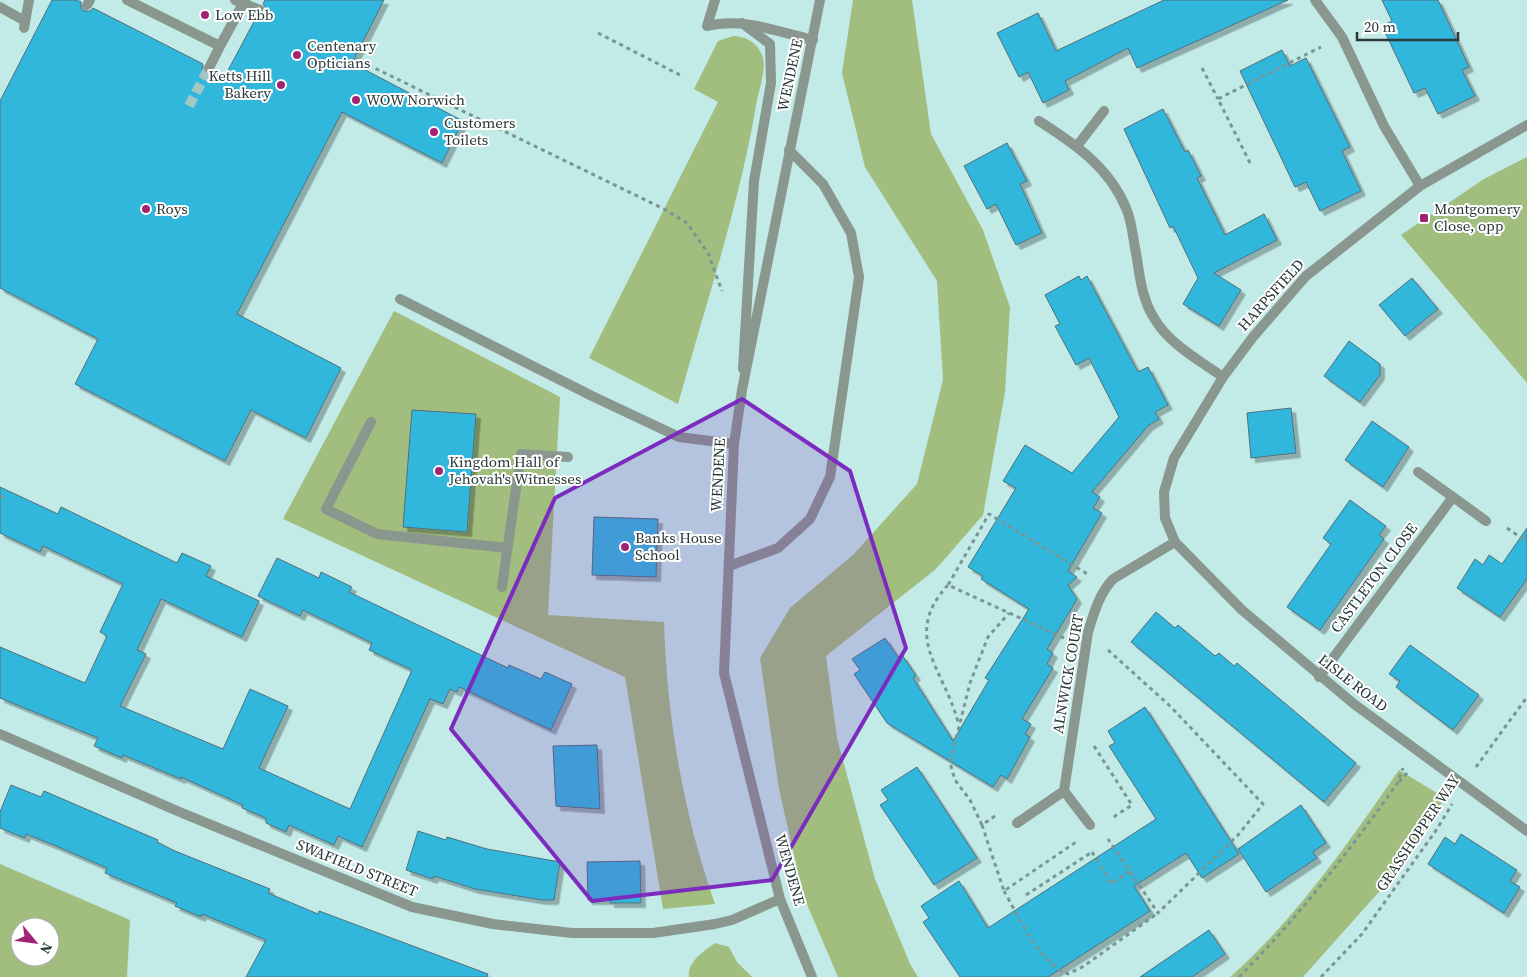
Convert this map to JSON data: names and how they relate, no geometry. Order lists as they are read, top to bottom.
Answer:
{
  "streets": {
    "street": [
      "WENDENE",
      "HARPSFIELD",
      "CASTLETON CLOSE",
      "ALNWICK COURT",
      "LISLE ROAD",
      "SWAFIELD STREET"
    ],
    "path": ["GRASSHOPPER WAY"]
  },
  "crossings": [
    ["WENDENE", "SWAFIELD STREET"],
    ["HARPSFIELD", "ALNWICK COURT"],
    ["HARPSFIELD", "LISLE ROAD"],
    ["CASTLETON CLOSE", "LISLE ROAD"],
    ["ALNWICK COURT", "LISLE ROAD"],
    ["LISLE ROAD", "GRASSHOPPER WAY"]
  ],
  "places": {
    "other": [
      "Low Ebb",
      "Centenary Opticians",
      "Ketts Hill Bakery",
      "WOW Norwich",
      "Customers Toilets",
      "Roys",
      "Kingdom Hall of Jehovah's Witnesses",
      "Banks House School"
    ],
    "transit": ["Montgomery Close, opp"]
  },
  "scale_bar": "20 m",
  "north": "bottom right"
}
